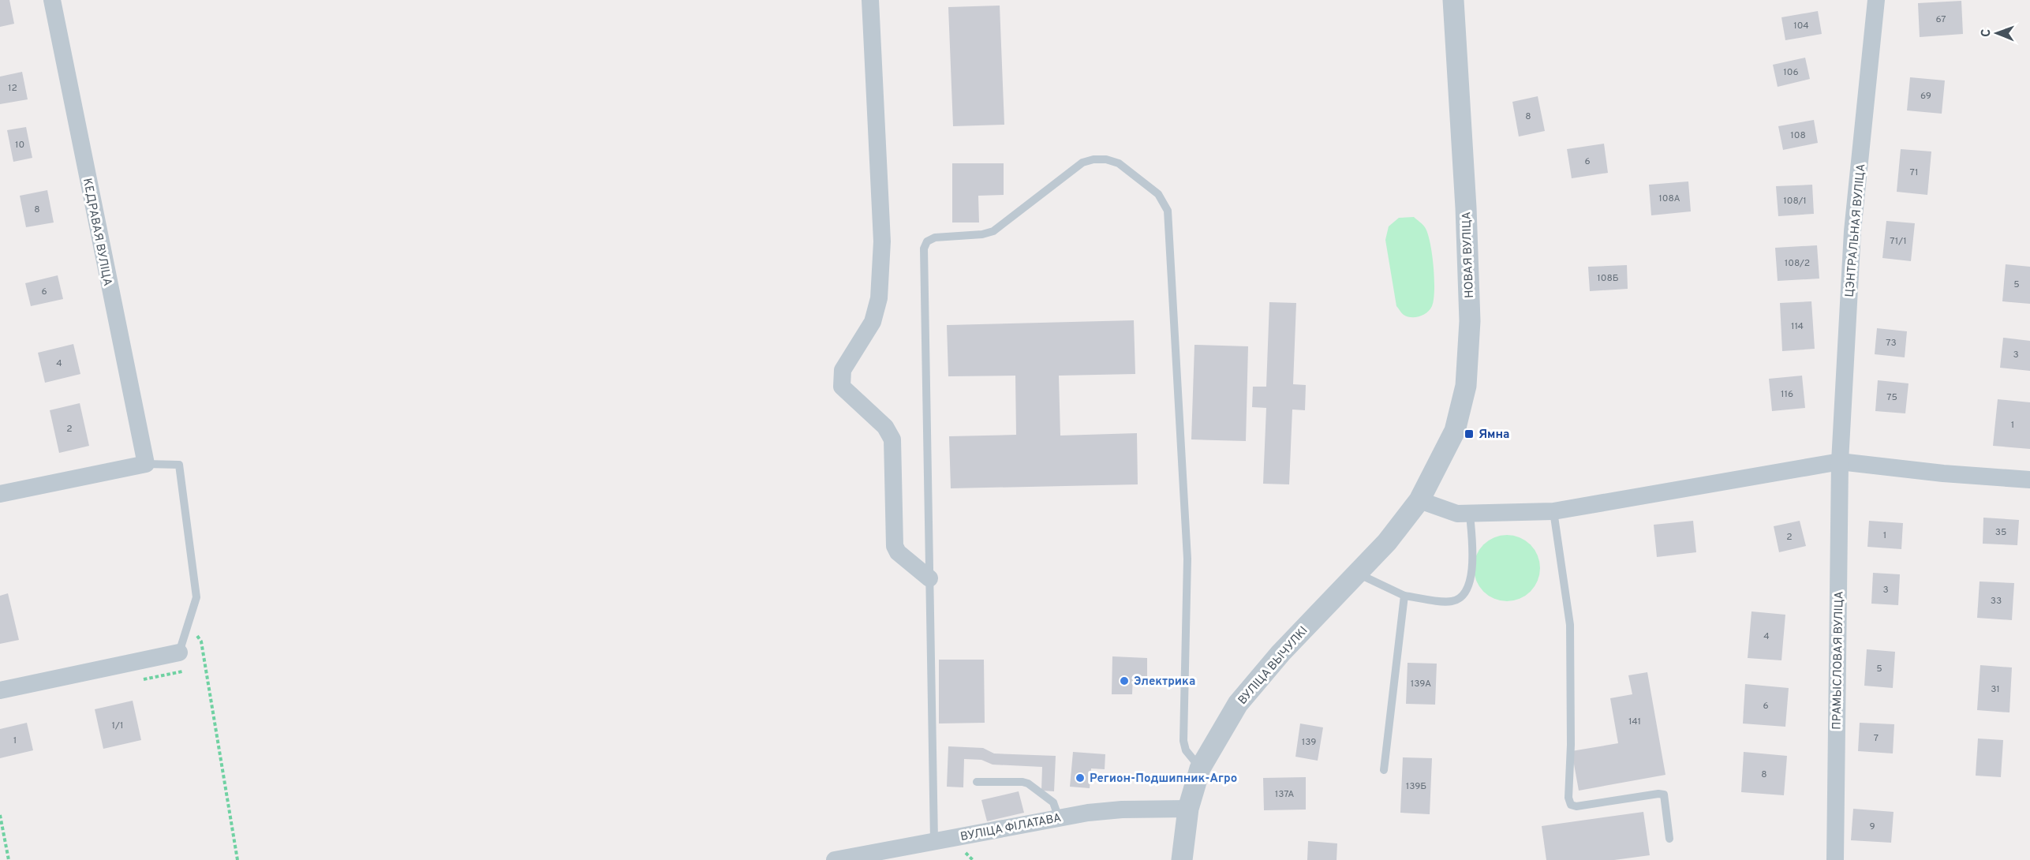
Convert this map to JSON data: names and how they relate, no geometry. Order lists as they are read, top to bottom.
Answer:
{
  "streets": {
    "street": [
      "ЦЭНТРАЛЬНАЯ ВУЛІЦА",
      "КЕДРАВАЯ ВУЛІЦА",
      "НОВАЯ ВУЛІЦА",
      "ПРАМЫСЛОВАЯ ВУЛІЦА",
      "ВУЛІЦА ВЫЧУЛКІ",
      "ВУЛІЦА ФІЛАТАВА"
    ]
  },
  "crossings": [
    ["ЦЭНТРАЛЬНАЯ ВУЛІЦА", "ПРАМЫСЛОВАЯ ВУЛІЦА"],
    ["НОВАЯ ВУЛІЦА", "ВУЛІЦА ВЫЧУЛКІ"],
    ["ВУЛІЦА ВЫЧУЛКІ", "ВУЛІЦА ФІЛАТАВА"]
  ],
  "places": {
    "transit": ["Ямна"],
    "other": ["Электрика", "Регион-Подшипник-Агро"]
  },
  "house_numbers": [
    "67",
    "104",
    "106",
    "12",
    "69",
    "8",
    "108",
    "10",
    "6",
    "71",
    "108А",
    "108/1",
    "8",
    "71/1",
    "108/2",
    "108Б",
    "5",
    "6",
    "114",
    "73",
    "3",
    "4",
    "116",
    "75",
    "1",
    "2",
    "35",
    "1",
    "2",
    "3",
    "33",
    "4",
    "5",
    "139А",
    "31",
    "6",
    "141",
    "1/1",
    "7",
    "1",
    "139",
    "8",
    "139Б",
    "137А",
    "9"
  ],
  "north": "left"
}
